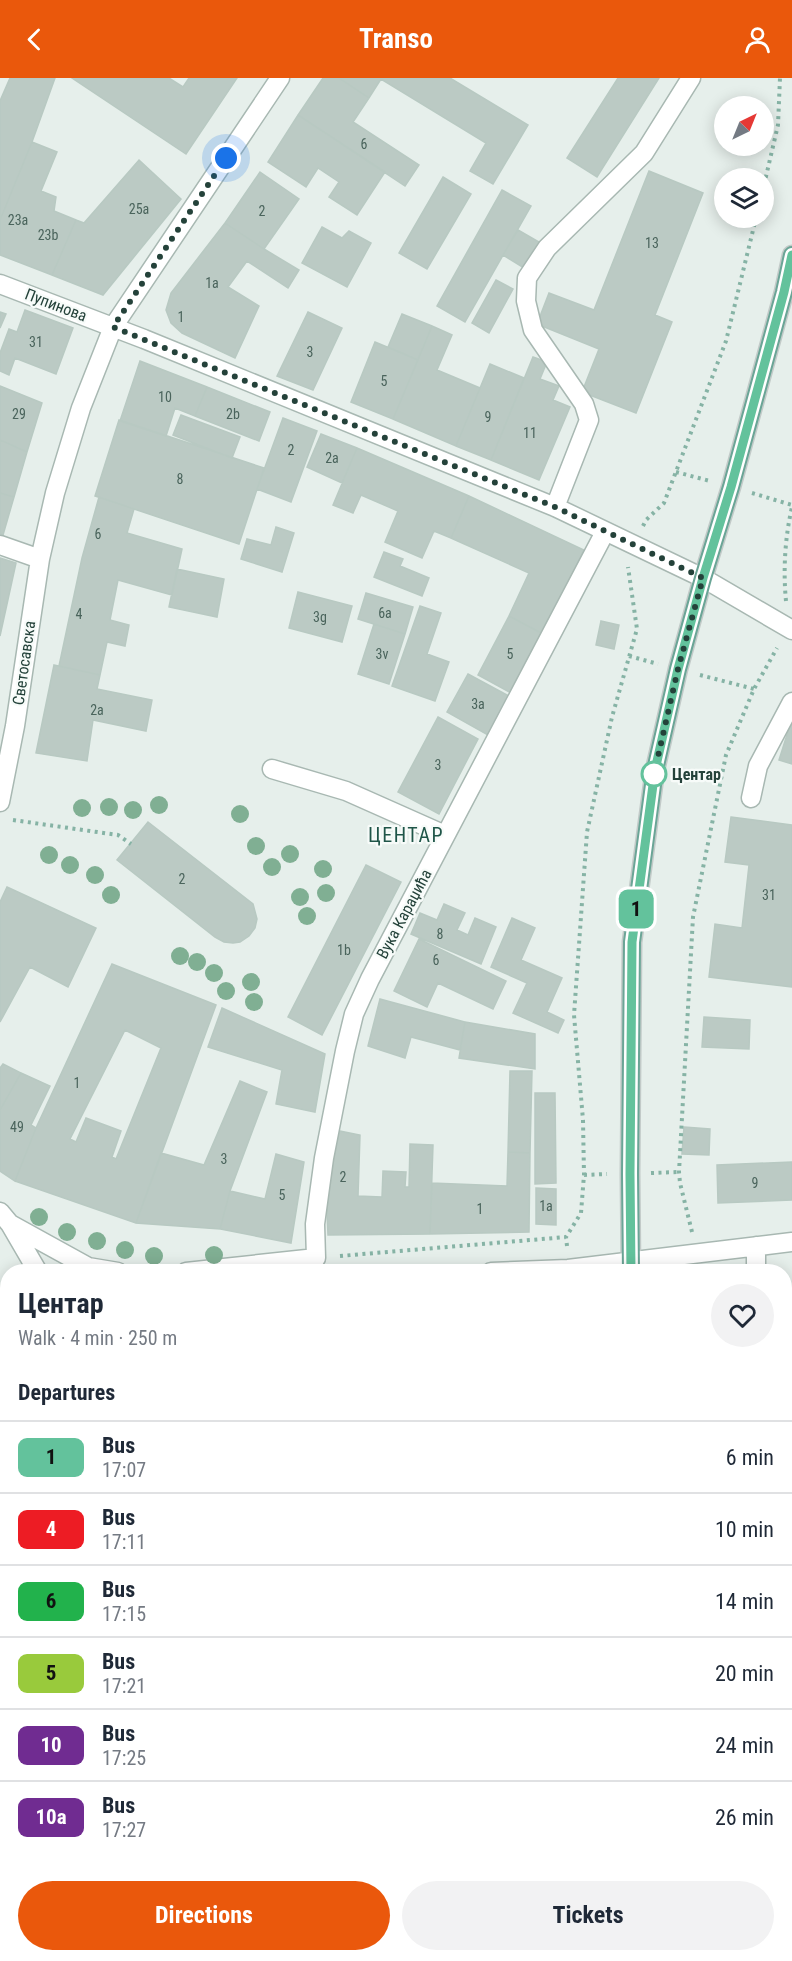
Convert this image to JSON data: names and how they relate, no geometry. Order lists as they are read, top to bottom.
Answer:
{
  "streets": {
    "street": ["Пупинова", "Светосавска", "Вука Караџића"]
  },
  "crossings": [
    ["Пупинова", "Светосавска"],
    ["Пупинова", "Вука Караџића"]
  ],
  "districts": ["ЦЕНТАР"],
  "places": ["Центар"],
  "lines": ["bus line 1"],
  "house_numbers": [
    "6",
    "25a",
    "2",
    "23a",
    "23b",
    "13",
    "1a",
    "1",
    "31",
    "3",
    "5",
    "10",
    "29",
    "2b",
    "9",
    "11",
    "2",
    "2a",
    "8",
    "6",
    "6a",
    "4",
    "3g",
    "3v",
    "5",
    "3a",
    "2a",
    "3",
    "2",
    "31",
    "8",
    "1b",
    "6",
    "1",
    "49",
    "3",
    "2",
    "9",
    "5",
    "1a",
    "1"
  ],
  "north": "top right",
  "page": {
    "header": "Transo",
    "on_map": "1",
    "heading": [
      ["Центар", "Walk · 4 min · 250 m"],
      "Departures"
    ],
    "list": [
      {
        "mark": "1",
        "name": "Bus",
        "note": "17:07",
        "value": "6 min"
      },
      {
        "mark": "4",
        "name": "Bus",
        "note": "17:11",
        "value": "10 min"
      },
      {
        "mark": "6",
        "name": "Bus",
        "note": "17:15",
        "value": "14 min"
      },
      {
        "mark": "5",
        "name": "Bus",
        "note": "17:21",
        "value": "20 min"
      },
      {
        "mark": "10",
        "name": "Bus",
        "note": "17:25",
        "value": "24 min"
      },
      {
        "mark": "10а",
        "name": "Bus",
        "note": "17:27",
        "value": "26 min"
      }
    ],
    "buttons": ["Directions", "Tickets"]
  }
}
